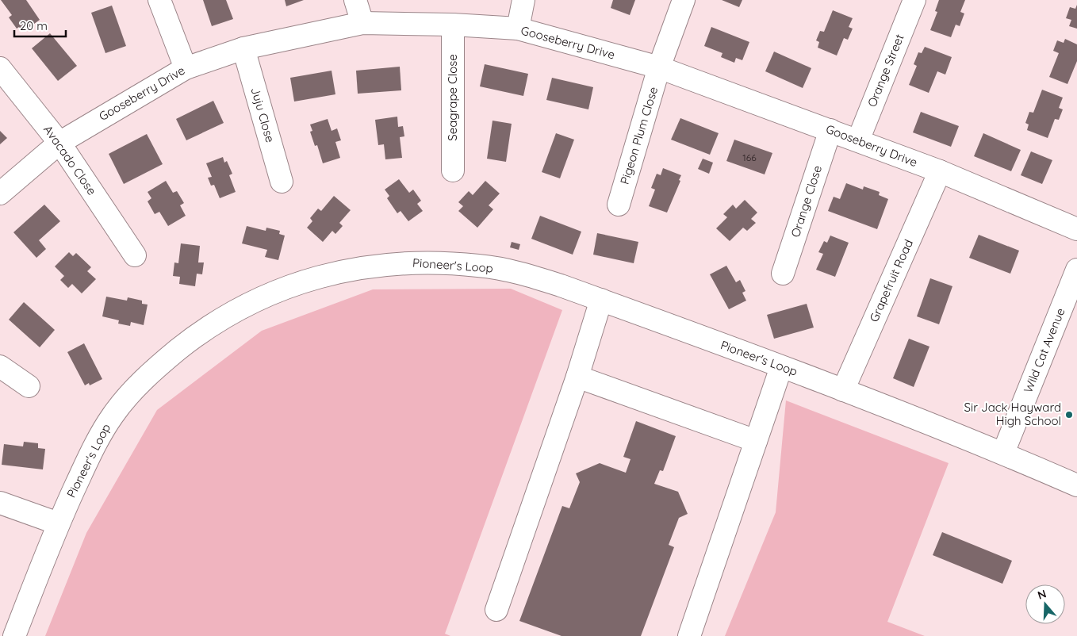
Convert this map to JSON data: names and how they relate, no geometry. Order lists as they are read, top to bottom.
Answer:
{
  "streets": {
    "street": [
      "Gooseberry Drive",
      "Orange Street",
      "Seagrape Close",
      "Juju Close",
      "Pigeon Plum Close",
      "Avacado Close",
      "Orange Close",
      "Pioneer's Loop",
      "Grapefruit Road",
      "Wild Cat Avenue"
    ]
  },
  "crossings": [
    ["Gooseberry Drive", "Orange Street"],
    ["Gooseberry Drive", "Seagrape Close"],
    ["Gooseberry Drive", "Juju Close"],
    ["Gooseberry Drive", "Pigeon Plum Close"],
    ["Gooseberry Drive", "Avacado Close"],
    ["Gooseberry Drive", "Orange Close"],
    ["Gooseberry Drive", "Grapefruit Road"],
    ["Pioneer's Loop", "Grapefruit Road"],
    ["Pioneer's Loop", "Wild Cat Avenue"]
  ],
  "places": ["Sir Jack Hayward High School"],
  "house_numbers": ["166"],
  "scale_bar": "20 m",
  "north": "top"
}
